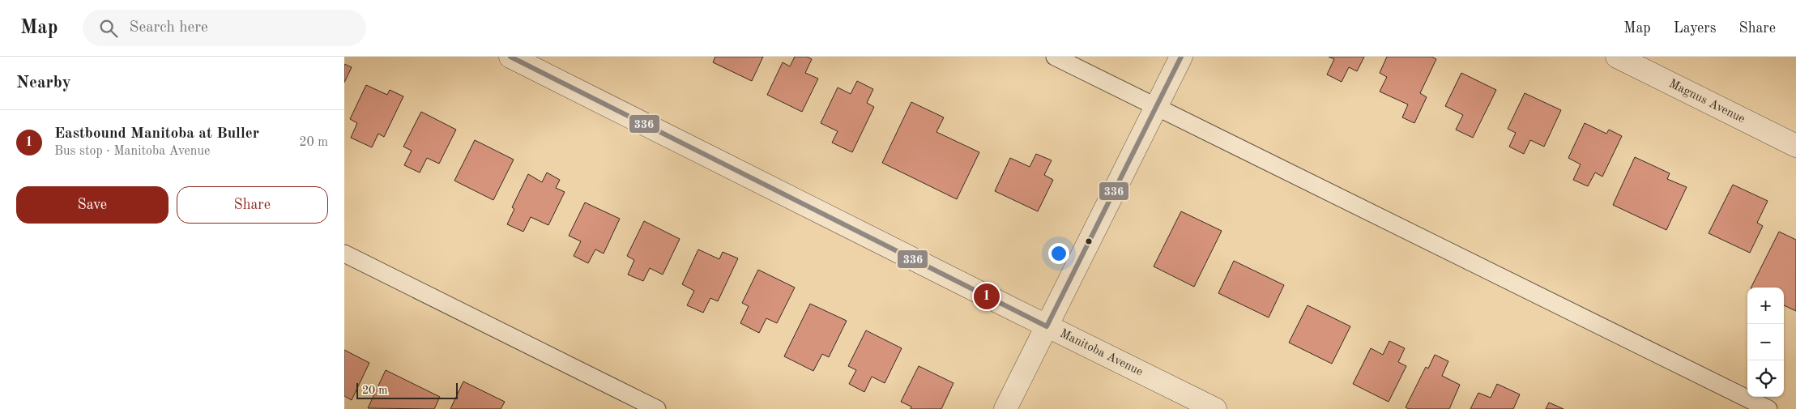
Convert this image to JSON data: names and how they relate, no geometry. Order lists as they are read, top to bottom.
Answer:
{
  "streets": {
    "street": ["Magnus Avenue", "Manitoba Avenue"]
  },
  "lines": ["transit line 336"],
  "scale_bar": "20 m",
  "page": {
    "header": "Map",
    "search": "Search here",
    "nav": ["Map", "Layers", "Share"],
    "heading": "Nearby",
    "list": [
      {
        "mark": "1",
        "name": "Eastbound Manitoba at Buller",
        "note": "Bus stop · Manitoba Avenue",
        "value": "20 m"
      }
    ],
    "buttons": ["Save", "Share"],
    "pins": "1",
    "map_buttons": ["+", "−"],
    "scale": "20 m"
  }
}
